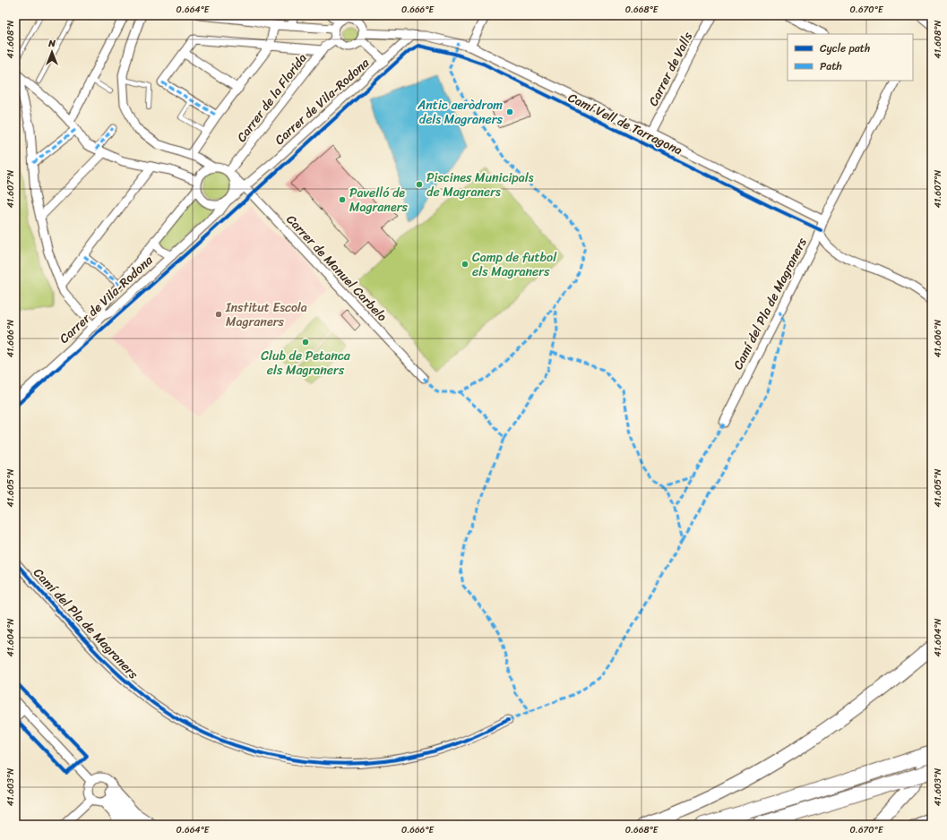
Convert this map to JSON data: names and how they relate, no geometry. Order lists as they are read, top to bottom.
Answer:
{
  "streets": {
    "street": [
      "Carrer de Valls",
      "Carrer de la Florida",
      "Carrer de Vila-Rodona",
      "Camí Vell de Tarragona",
      "Carrer de Manuel Carbelo",
      "Camí del Pla de Magraners"
    ]
  },
  "crossings": [
    ["Carrer de Valls", "Camí Vell de Tarragona"],
    ["Carrer de la Florida", "Carrer de Vila-Rodona"],
    ["Carrer de la Florida", "Camí Vell de Tarragona"],
    ["Carrer de la Florida", "Carrer de Manuel Carbelo"],
    ["Carrer de Vila-Rodona", "Camí Vell de Tarragona"],
    ["Carrer de Vila-Rodona", "Carrer de Manuel Carbelo"],
    ["Camí Vell de Tarragona", "Camí del Pla de Magraners"]
  ],
  "places": [
    "Antic aeròdrom dels Magraners",
    "Piscines Municipals de Magraners",
    "Pavelló de Magraners",
    "Camp de futbol els Magraners",
    "Institut Escola Magraners",
    "Club de Petanca els Magraners"
  ],
  "legend": ["Cycle path", "Path"],
  "north": "top",
  "coordinates": [
    "0.664°E",
    "0.666°E",
    "0.668°E",
    "0.670°E",
    "41.608°N",
    "41.607°N",
    "41.606°N",
    "41.605°N",
    "41.604°N",
    "41.603°N"
  ]
}
